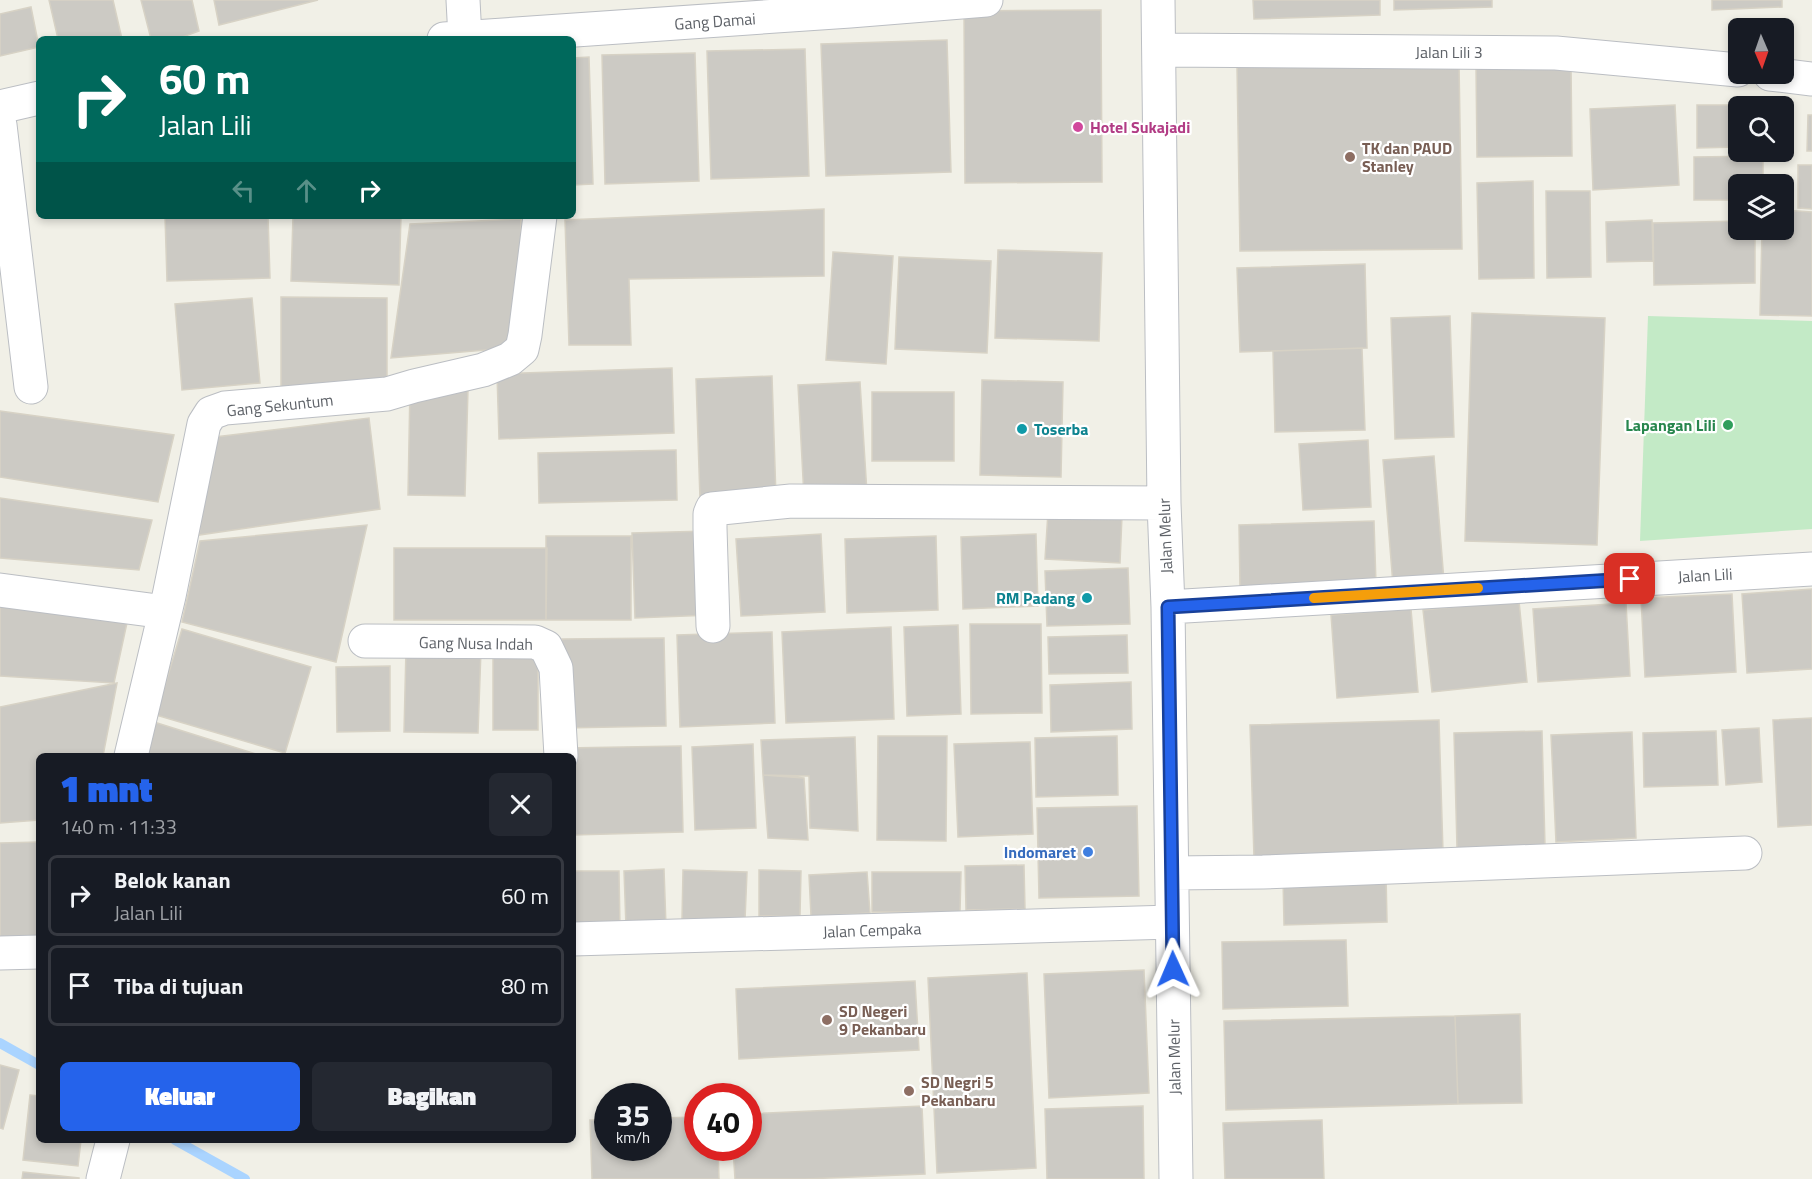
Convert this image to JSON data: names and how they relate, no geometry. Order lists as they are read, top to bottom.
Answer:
{
  "streets": {
    "street": [
      "Gang Damai",
      "Jalan Lili 3",
      "Gang Sekuntum",
      "Jalan Melur",
      "Jalan Lili",
      "Gang Nusa Indah",
      "Jalan Cempaka"
    ]
  },
  "crossings": [
    ["Jalan Lili 3", "Jalan Melur"],
    ["Jalan Melur", "Jalan Lili"],
    ["Jalan Melur", "Jalan Cempaka"]
  ],
  "places": [
    "Hotel Sukajadi",
    "TK dan PAUD Stanley",
    "Lapangan Lili",
    "Toserba",
    "RM Padang",
    "Indomaret",
    "SD Negeri 9 Pekanbaru",
    "SD Negri 5 Pekanbaru"
  ],
  "north": "bottom",
  "page": {
    "turn": ["60 m", "Jalan Lili"],
    "heading": ["1 mnt", "140 m · 11:33"],
    "list": [
      {
        "name": "Belok kanan",
        "note": "Jalan Lili",
        "value": "60 m"
      },
      {
        "name": "Tiba di tujuan",
        "value": "80 m"
      }
    ],
    "buttons": ["Keluar", "Bagikan"],
    "speed": "35 km/h",
    "limit": "40"
  }
}
